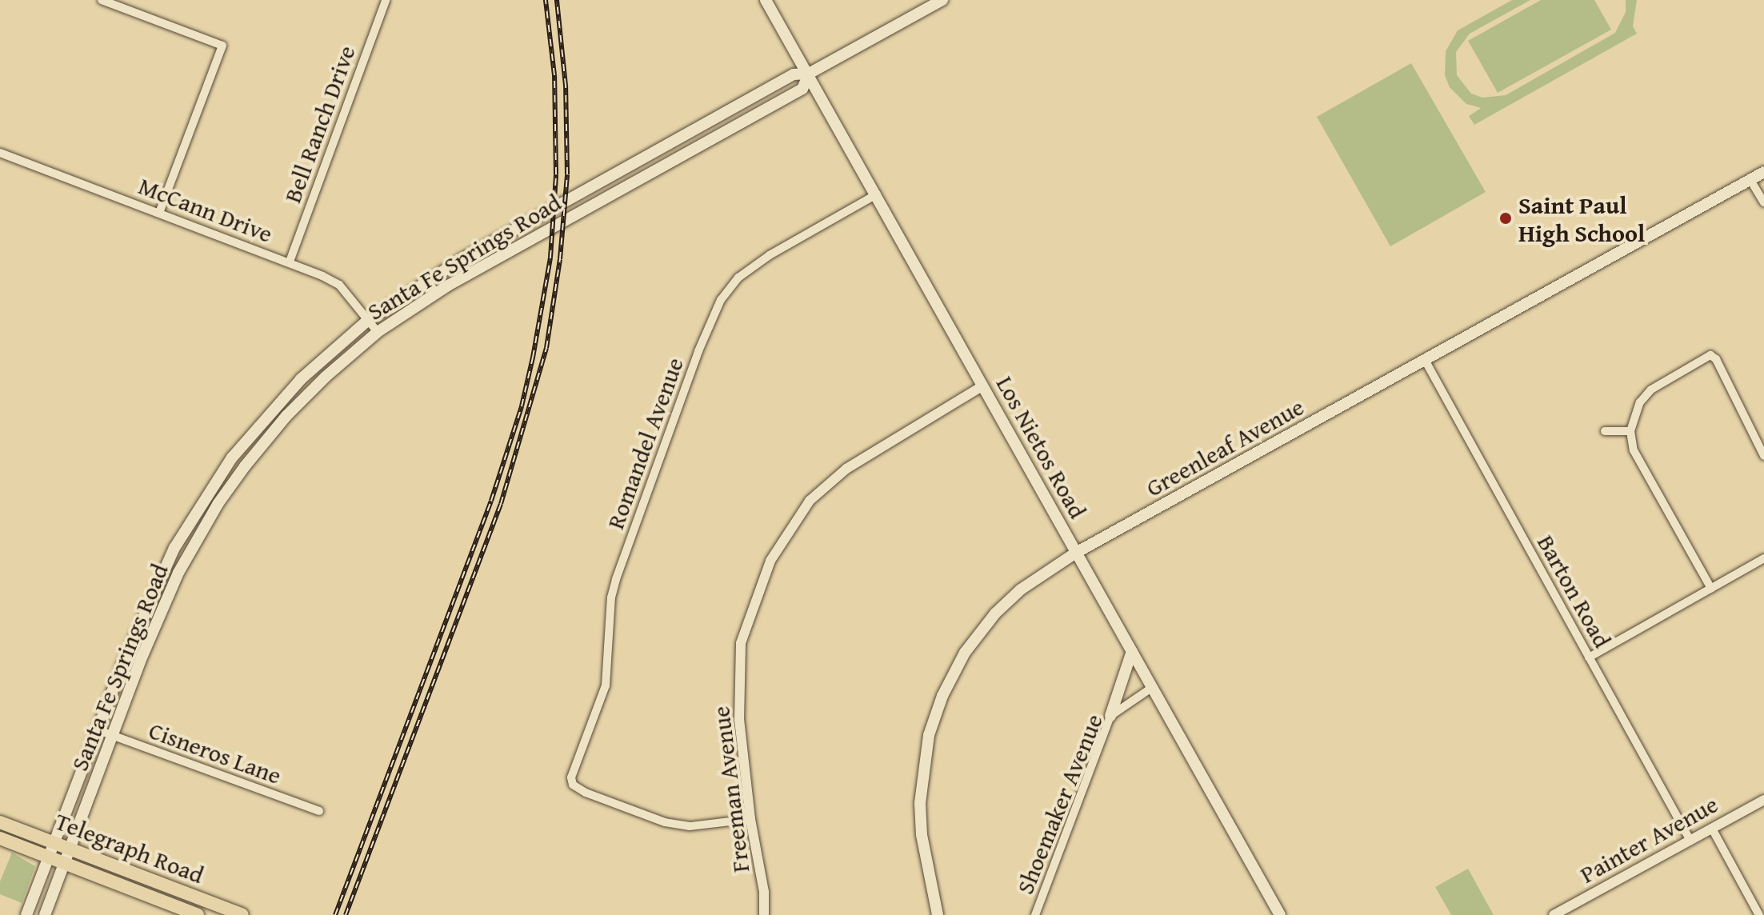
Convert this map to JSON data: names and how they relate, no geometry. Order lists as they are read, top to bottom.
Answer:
{
  "streets": {
    "main road": [
      "Santa Fe Springs Road",
      "Los Nietos Road",
      "Greenleaf Avenue",
      "Telegraph Road"
    ],
    "street": [
      "Bell Ranch Drive",
      "McCann Drive",
      "Romandel Avenue",
      "Barton Road",
      "Cisneros Lane",
      "Freeman Avenue",
      "Shoemaker Avenue",
      "Painter Avenue"
    ]
  },
  "crossings": [
    ["Bell Ranch Drive", "McCann Drive"],
    ["McCann Drive", "Santa Fe Springs Road"],
    ["Santa Fe Springs Road", "Los Nietos Road"],
    ["Santa Fe Springs Road", "Cisneros Lane"],
    ["Santa Fe Springs Road", "Telegraph Road"],
    ["Romandel Avenue", "Los Nietos Road"],
    ["Romandel Avenue", "Freeman Avenue"],
    ["Los Nietos Road", "Greenleaf Avenue"],
    ["Los Nietos Road", "Freeman Avenue"],
    ["Los Nietos Road", "Shoemaker Avenue"],
    ["Greenleaf Avenue", "Barton Road"],
    ["Barton Road", "Painter Avenue"]
  ],
  "places": ["Saint Paul High School"]
}
